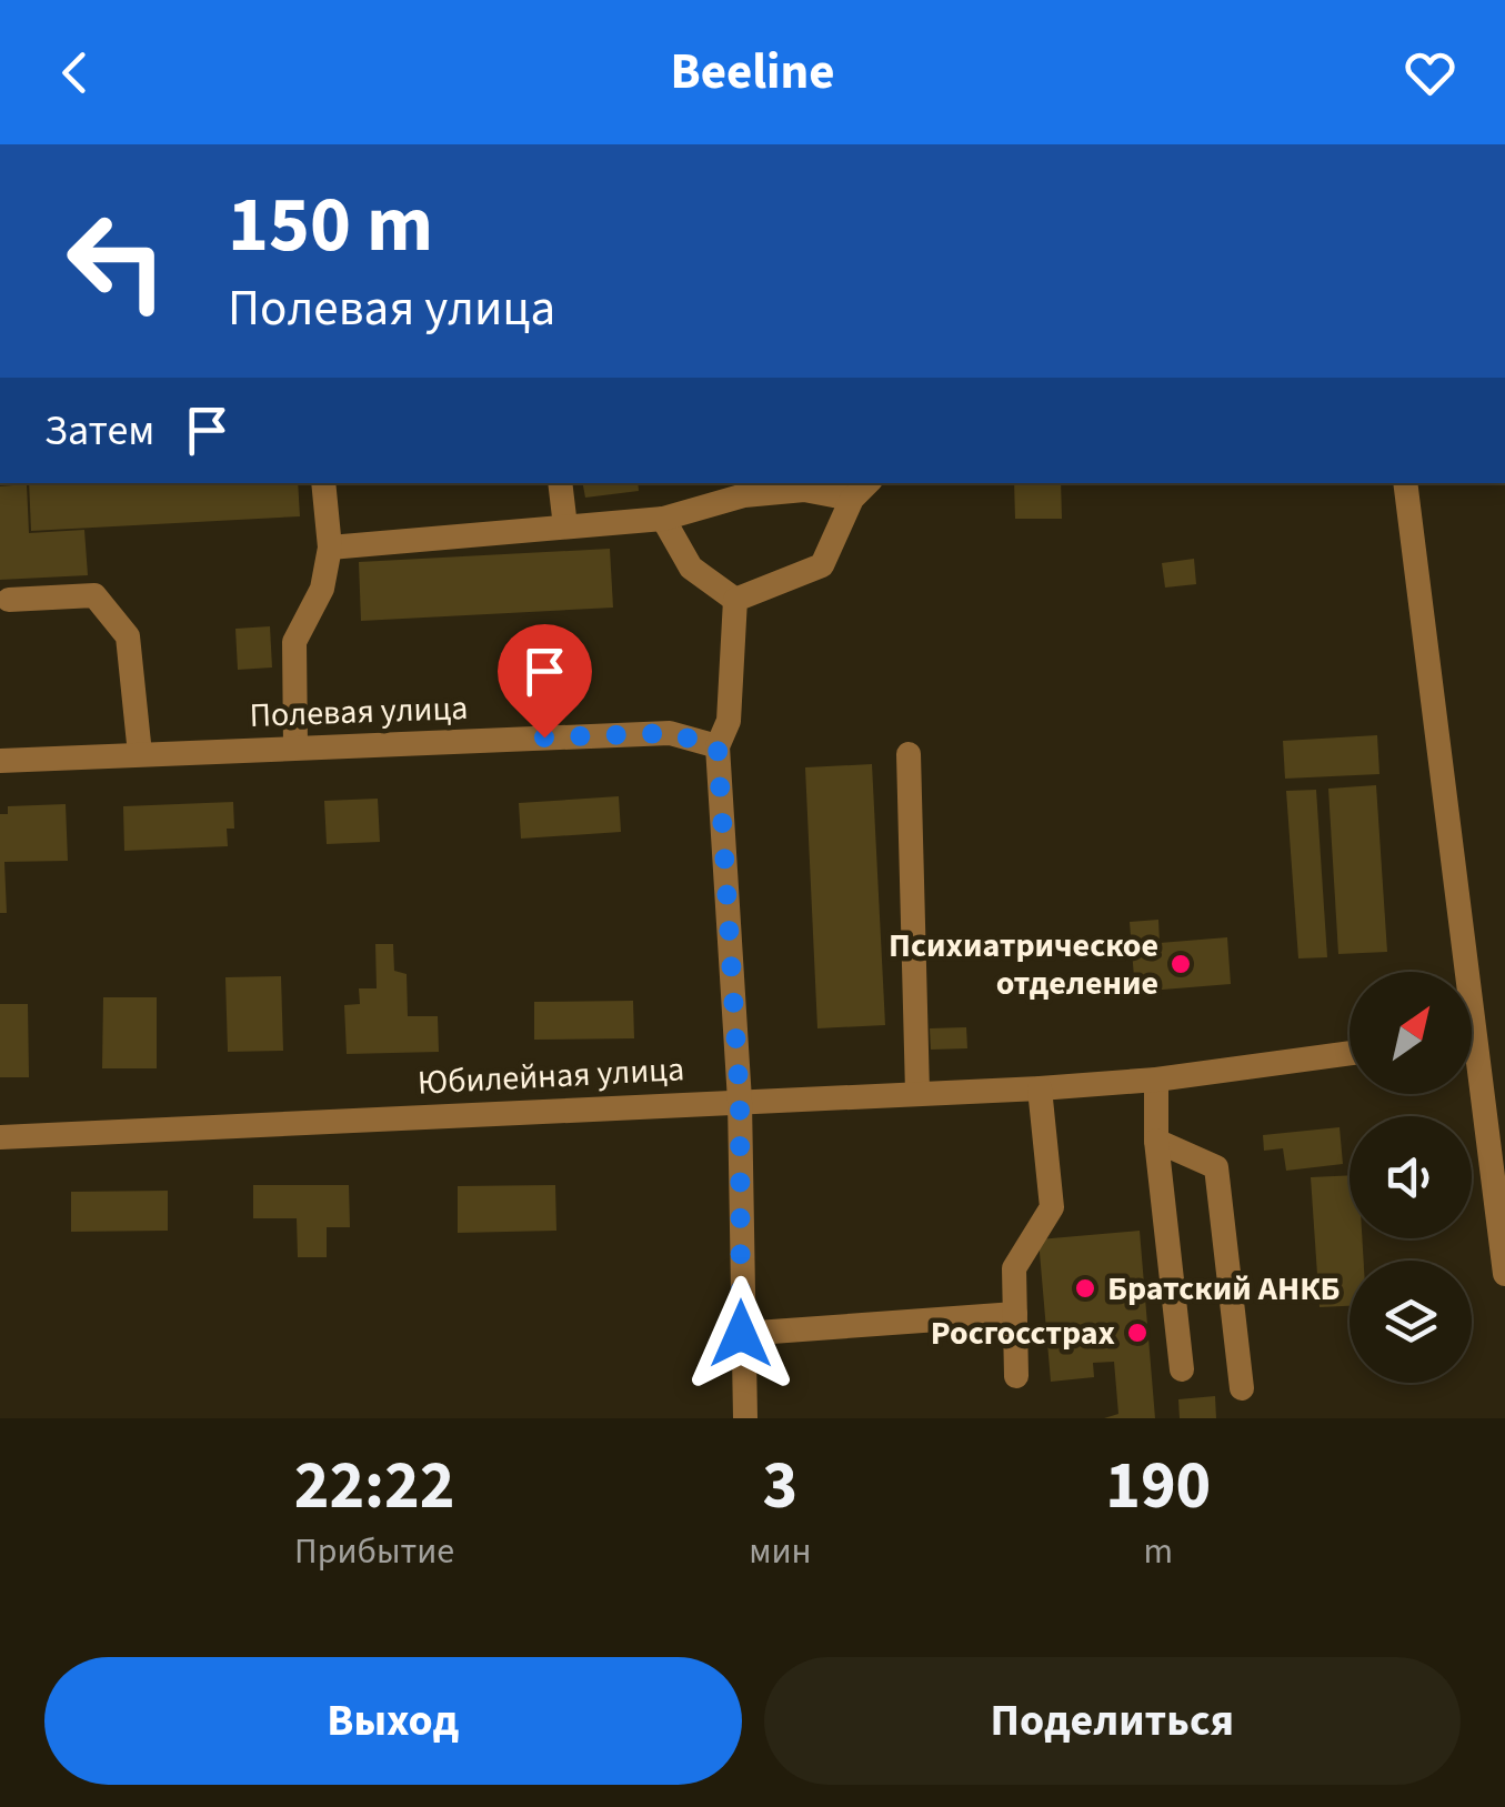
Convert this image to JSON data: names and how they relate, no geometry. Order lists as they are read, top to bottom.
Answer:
{
  "streets": {
    "street": ["Полевая улица", "Юбилейная улица"]
  },
  "places": ["Психиатрическое отделение", "Братский АНКБ", "Росгосстрах"],
  "north": "top right",
  "page": {
    "header": "Beeline",
    "turn": ["150 m", "Полевая улица"],
    "then": "Затем",
    "eta": [
      "22:22",
      "Прибытие",
      "3",
      "мин",
      "190",
      "m"
    ],
    "buttons": ["Выход", "Поделиться"]
  }
}
